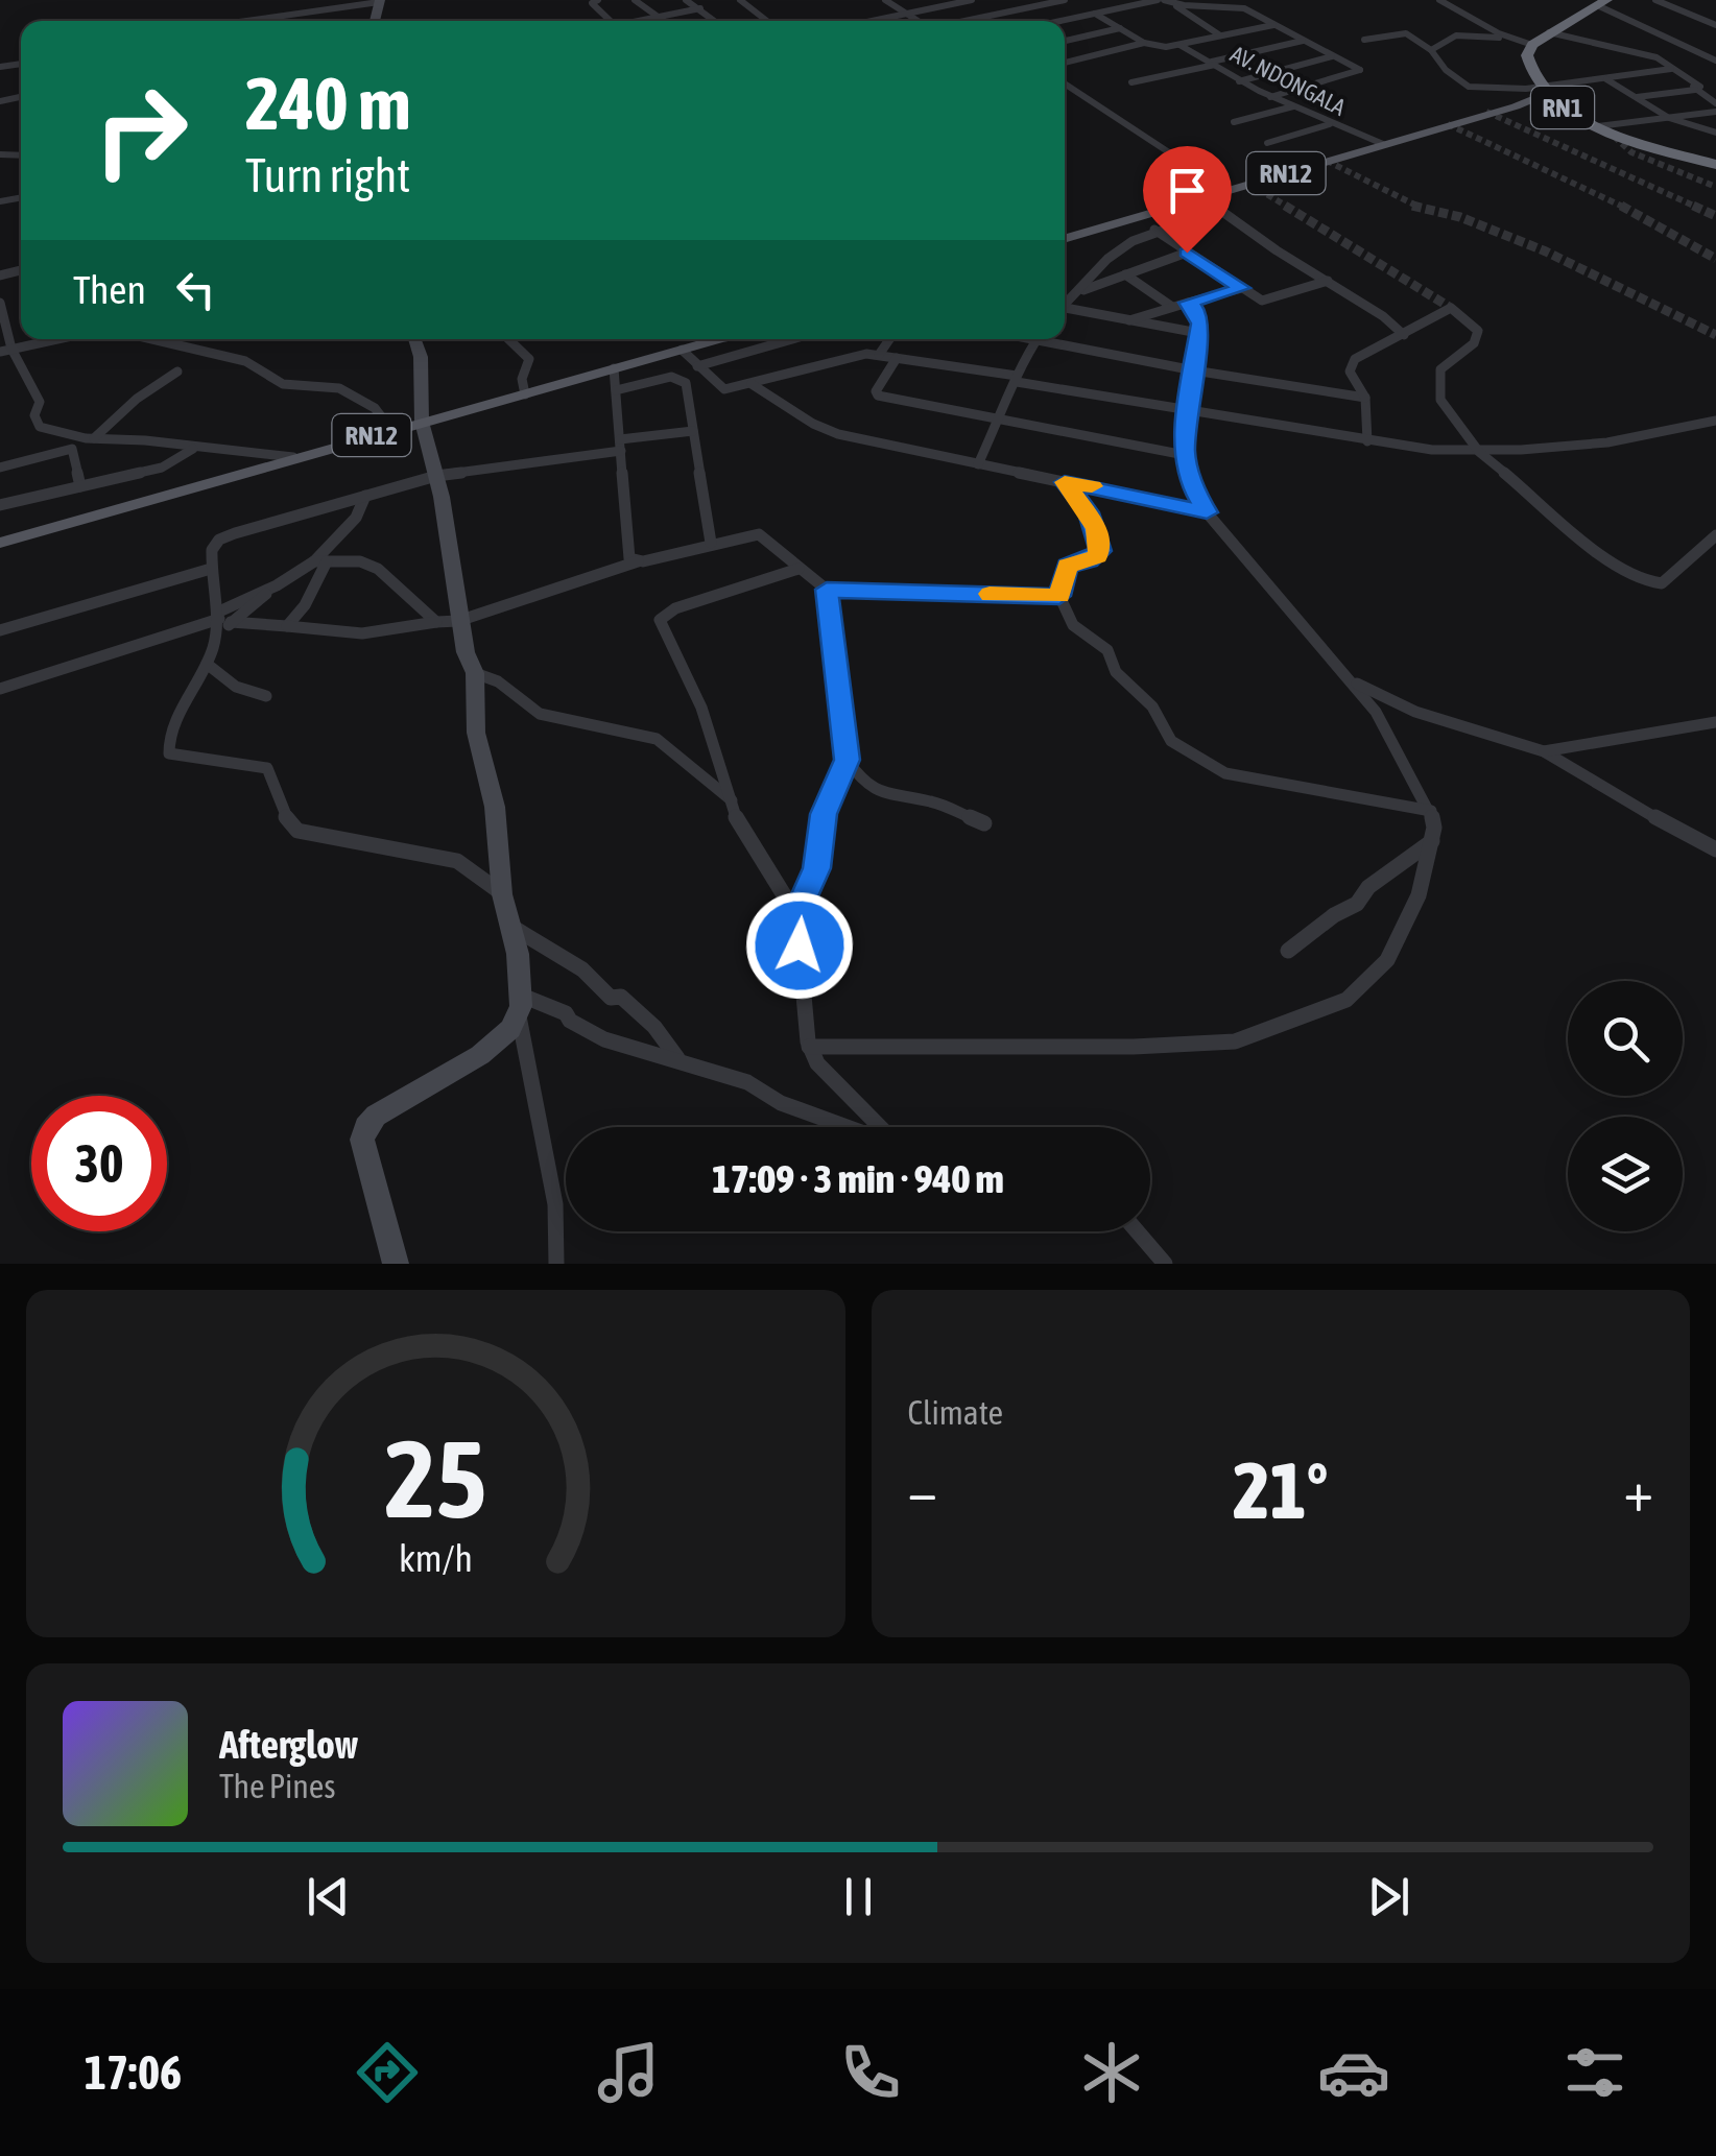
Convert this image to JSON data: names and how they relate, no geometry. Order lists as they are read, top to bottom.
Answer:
{
  "streets": {
    "highway": ["RN1"],
    "main road": ["RN12"],
    "street": ["AV. NDONGALA"]
  },
  "crossings": [
    ["AV. NDONGALA", "RN12"],
    ["RN1", "RN12"]
  ],
  "page": {
    "turn": ["240 m", "Turn right"],
    "then": "Then",
    "limit": "30",
    "trip": "17:09 · 3 min · 940 m",
    "tile": "Climate",
    "heat": ["−", "21°", "+"],
    "song": ["Afterglow", "The Pines"],
    "tabs": "17:06",
    "gauge": ["25", "km/h"]
  }
}
